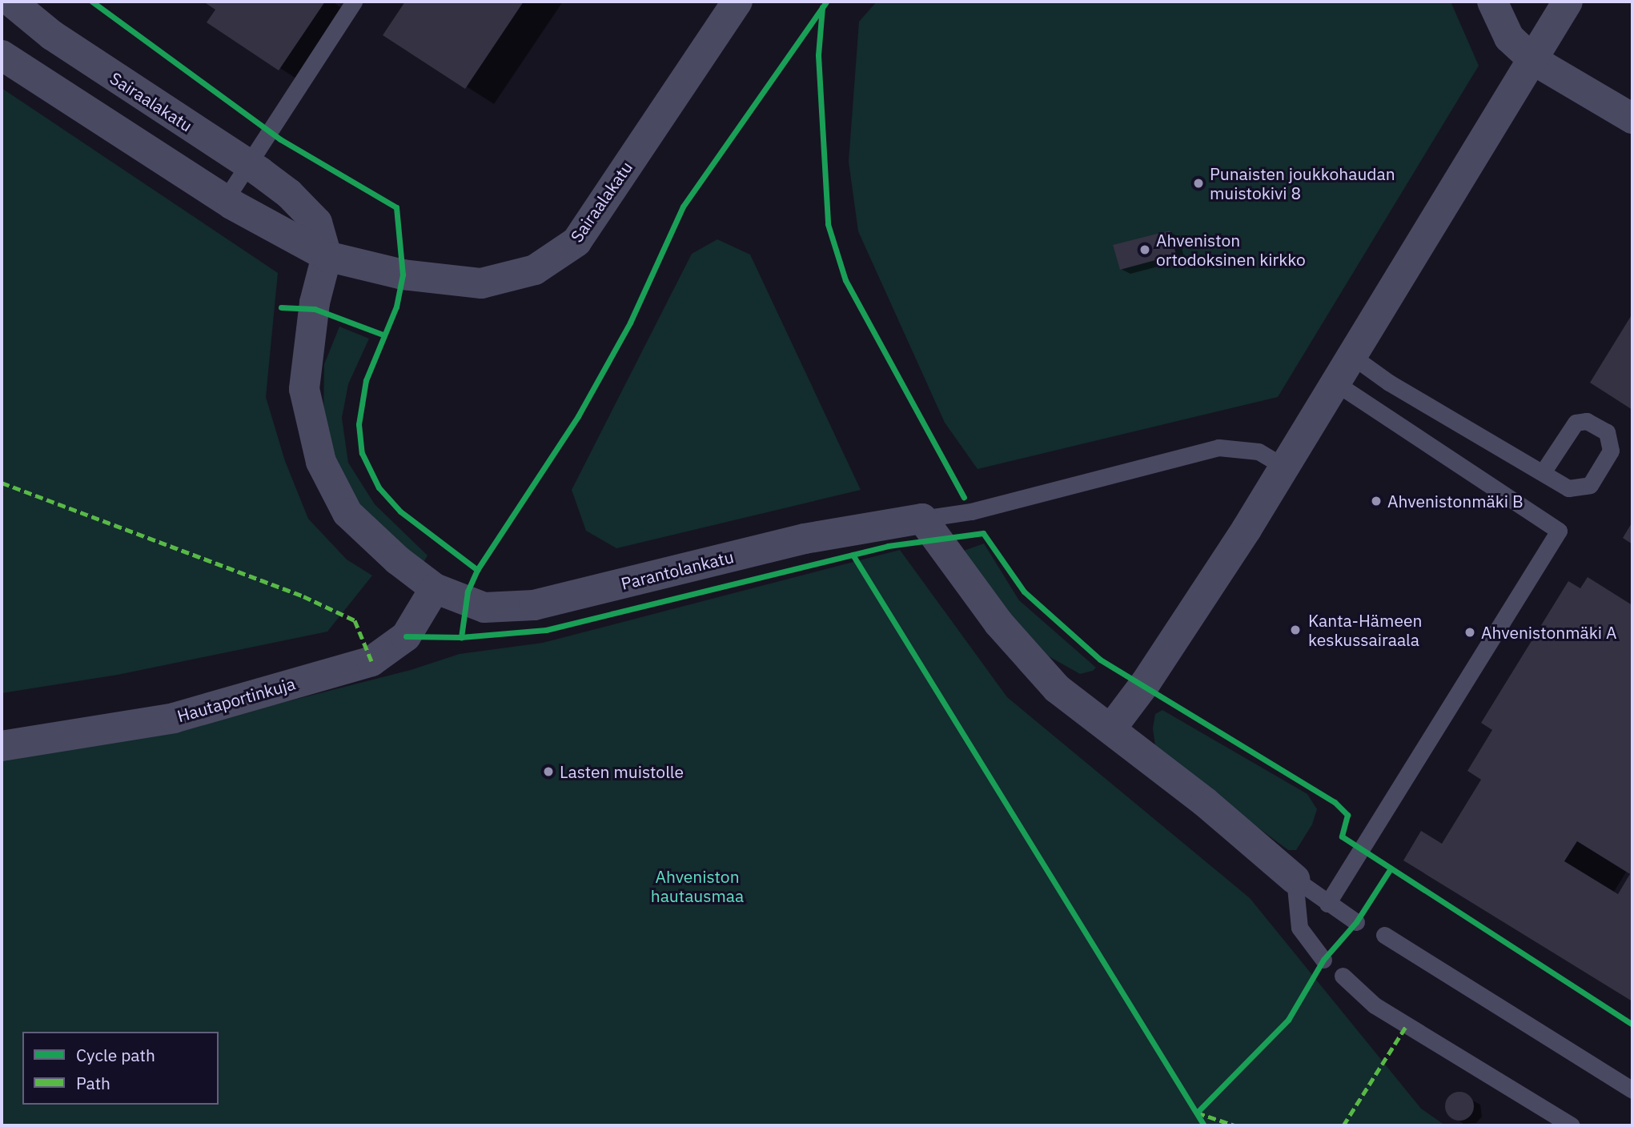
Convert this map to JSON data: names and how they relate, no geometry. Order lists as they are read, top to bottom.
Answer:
{
  "streets": {
    "street": ["Sairaalakatu", "Parantolankatu", "Hautaportinkuja"]
  },
  "crossings": [
    ["Sairaalakatu", "Parantolankatu"],
    ["Sairaalakatu", "Hautaportinkuja"],
    ["Parantolankatu", "Hautaportinkuja"]
  ],
  "parks": ["Ahveniston hautausmaa"],
  "places": [
    "Punaisten joukkohaudan muistokivi 8",
    "Ahveniston ortodoksinen kirkko",
    "Ahvenistonmäki B",
    "Kanta-Hämeen keskussairaala",
    "Ahvenistonmäki A",
    "Lasten muistolle"
  ],
  "legend": ["Cycle path", "Path"]
}
